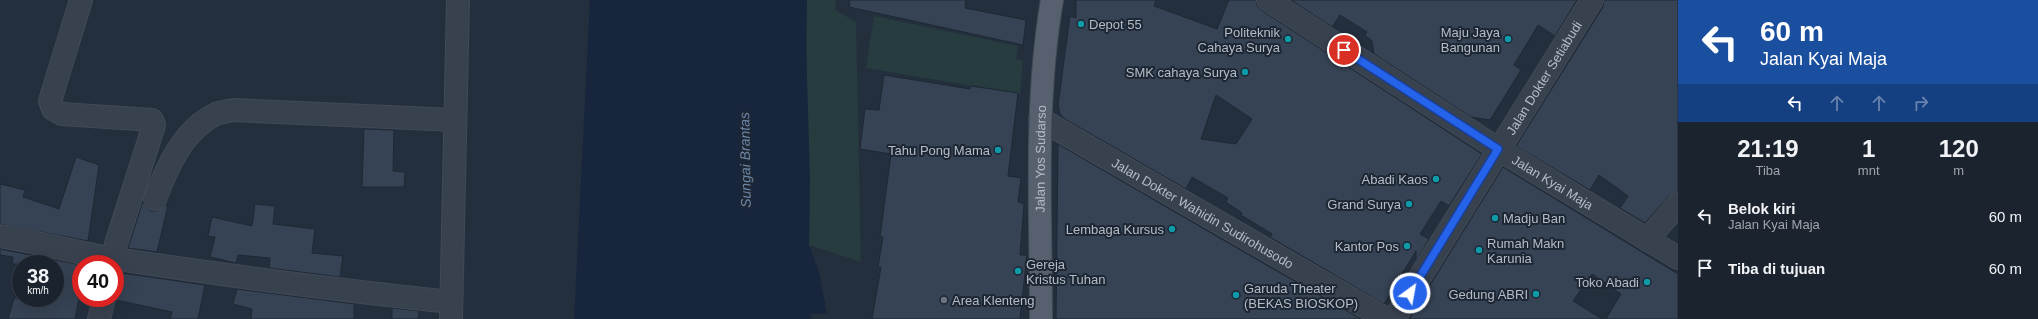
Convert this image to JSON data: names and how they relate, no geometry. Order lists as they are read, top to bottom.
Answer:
{
  "streets": {
    "main road": ["Jalan Yos Sudarso"],
    "street": ["Jalan Dokter Setiabudi", "Jalan Kyai Maja", "Jalan Dokter Wahidin Sudirohusodo"]
  },
  "crossings": [
    ["Jalan Dokter Setiabudi", "Jalan Kyai Maja"],
    ["Jalan Yos Sudarso", "Jalan Dokter Wahidin Sudirohusodo"]
  ],
  "water": ["Sungai Brantas"],
  "places": [
    "Depot 55",
    "Politeknik Cahaya Surya",
    "Maju Jaya Bangunan",
    "SMK cahaya Surya",
    "Tahu Pong Mama",
    "Abadi Kaos",
    "Grand Surya",
    "Madju Ban",
    "Lembaga Kursus",
    "Kantor Pos",
    "Rumah Makn Karunia",
    "Gereja Kristus Tuhan",
    "Toko Abadi",
    "Gedung ABRI",
    "Garuda Theater (BEKAS BIOSKOP)",
    "Area Klenteng"
  ],
  "page": {
    "turn": ["60 m", "Jalan Kyai Maja"],
    "eta": [
      "21:19",
      "Tiba",
      "1",
      "mnt",
      "120",
      "m"
    ],
    "list": [
      {
        "name": "Belok kiri",
        "note": "Jalan Kyai Maja",
        "value": "60 m"
      },
      {
        "name": "Tiba di tujuan",
        "value": "60 m"
      }
    ],
    "speed": "38 km/h",
    "limit": "40"
  }
}
